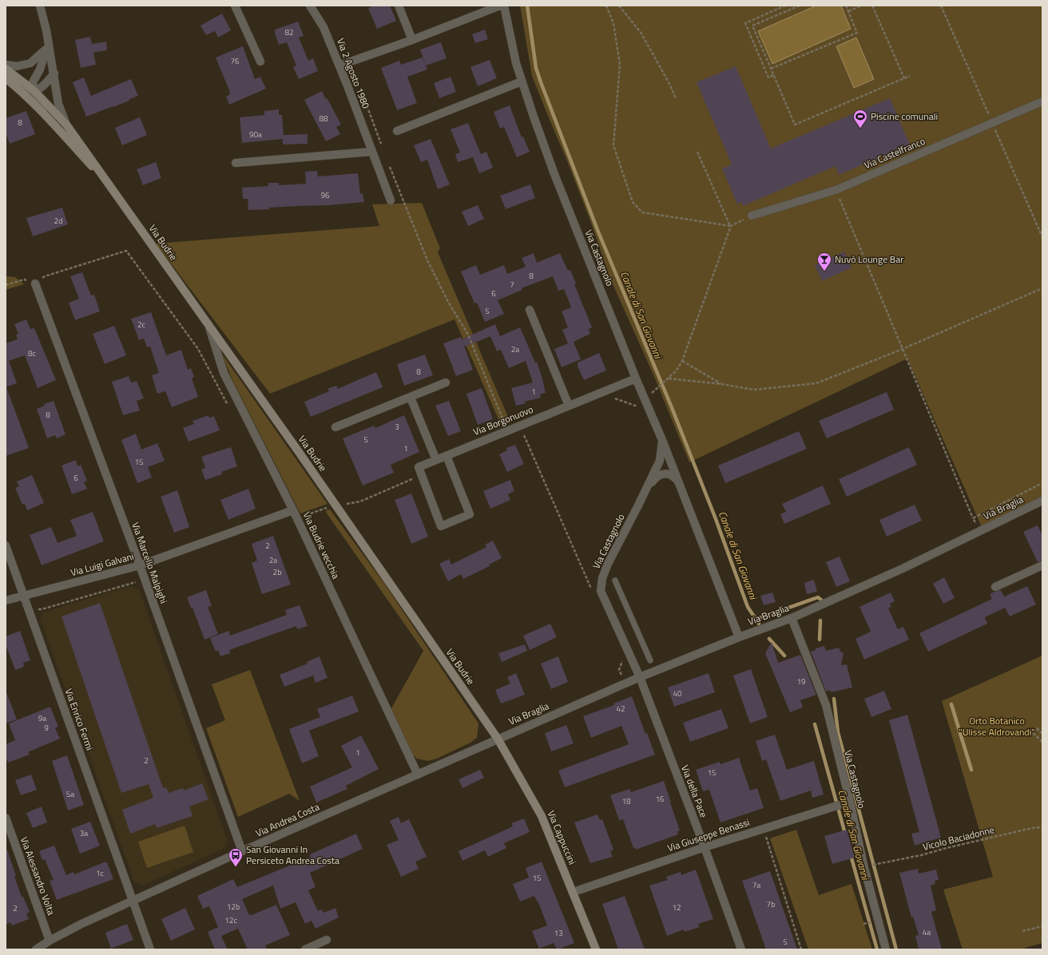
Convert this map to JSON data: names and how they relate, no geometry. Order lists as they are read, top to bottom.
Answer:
{
  "streets": {
    "main road": ["Via Budrie", "Via Cappuccini"],
    "street": [
      "Via 2 Agosto 1980",
      "Via Castelfranco",
      "Via Castagnolo",
      "Via Borgonuovo",
      "Via Braglia",
      "Via Budrie vecchia",
      "Via Marcello Malpighi",
      "Via Luigi Galvani",
      "Via Enrico Fermi",
      "Via della Pace",
      "Via Andrea Costa",
      "Via Giuseppe Benassi",
      "Via Alessandro Volta"
    ],
    "path": ["Vicolo Baciadonne"]
  },
  "crossings": [
    ["Via Budrie", "Via Braglia"],
    ["Via Budrie", "Via Budrie vecchia"],
    ["Via Budrie", "Via Andrea Costa"],
    ["Via Budrie", "Via Cappuccini"],
    ["Via Castagnolo", "Via Borgonuovo"],
    ["Via Castagnolo", "Via Braglia"],
    ["Via Castagnolo", "Via della Pace"],
    ["Via Castagnolo", "Via Giuseppe Benassi"],
    ["Via Braglia", "Via della Pace"],
    ["Via Braglia", "Via Andrea Costa"],
    ["Via Braglia", "Via Cappuccini"],
    ["Via Budrie vecchia", "Via Luigi Galvani"],
    ["Via Budrie vecchia", "Via Andrea Costa"],
    ["Via Marcello Malpighi", "Via Luigi Galvani"],
    ["Via Marcello Malpighi", "Via Andrea Costa"],
    ["Via Luigi Galvani", "Via Enrico Fermi"],
    ["Via Enrico Fermi", "Via Andrea Costa"],
    ["Via della Pace", "Via Giuseppe Benassi"],
    ["Via Andrea Costa", "Via Cappuccini"],
    ["Via Andrea Costa", "Via Alessandro Volta"],
    ["Via Giuseppe Benassi", "Via Cappuccini"]
  ],
  "water": ["Canale di San Giovanni"],
  "parks": ["Orto Botanico \"Ulisse Aldrovandi\""],
  "places": {
    "sports": ["Piscine comunali"],
    "bar": ["Nuvò Lounge Bar"],
    "bus stop": ["San Giovanni In Persiceto Andrea Costa"]
  },
  "house_numbers": [
    "82",
    "76",
    "88",
    "8",
    "90a",
    "96",
    "2d",
    "8",
    "7",
    "6",
    "5",
    "2c",
    "2a",
    "8c",
    "8",
    "1",
    "8",
    "3",
    "5",
    "1",
    "15",
    "6",
    "2",
    "2a",
    "2b",
    "19",
    "40",
    "42",
    "9a",
    "9",
    "1",
    "2",
    "15",
    "5a",
    "16",
    "18",
    "3a",
    "1c",
    "15",
    "7a",
    "7b",
    "12b",
    "12",
    "2",
    "12c",
    "4a",
    "13",
    "5"
  ]
}
